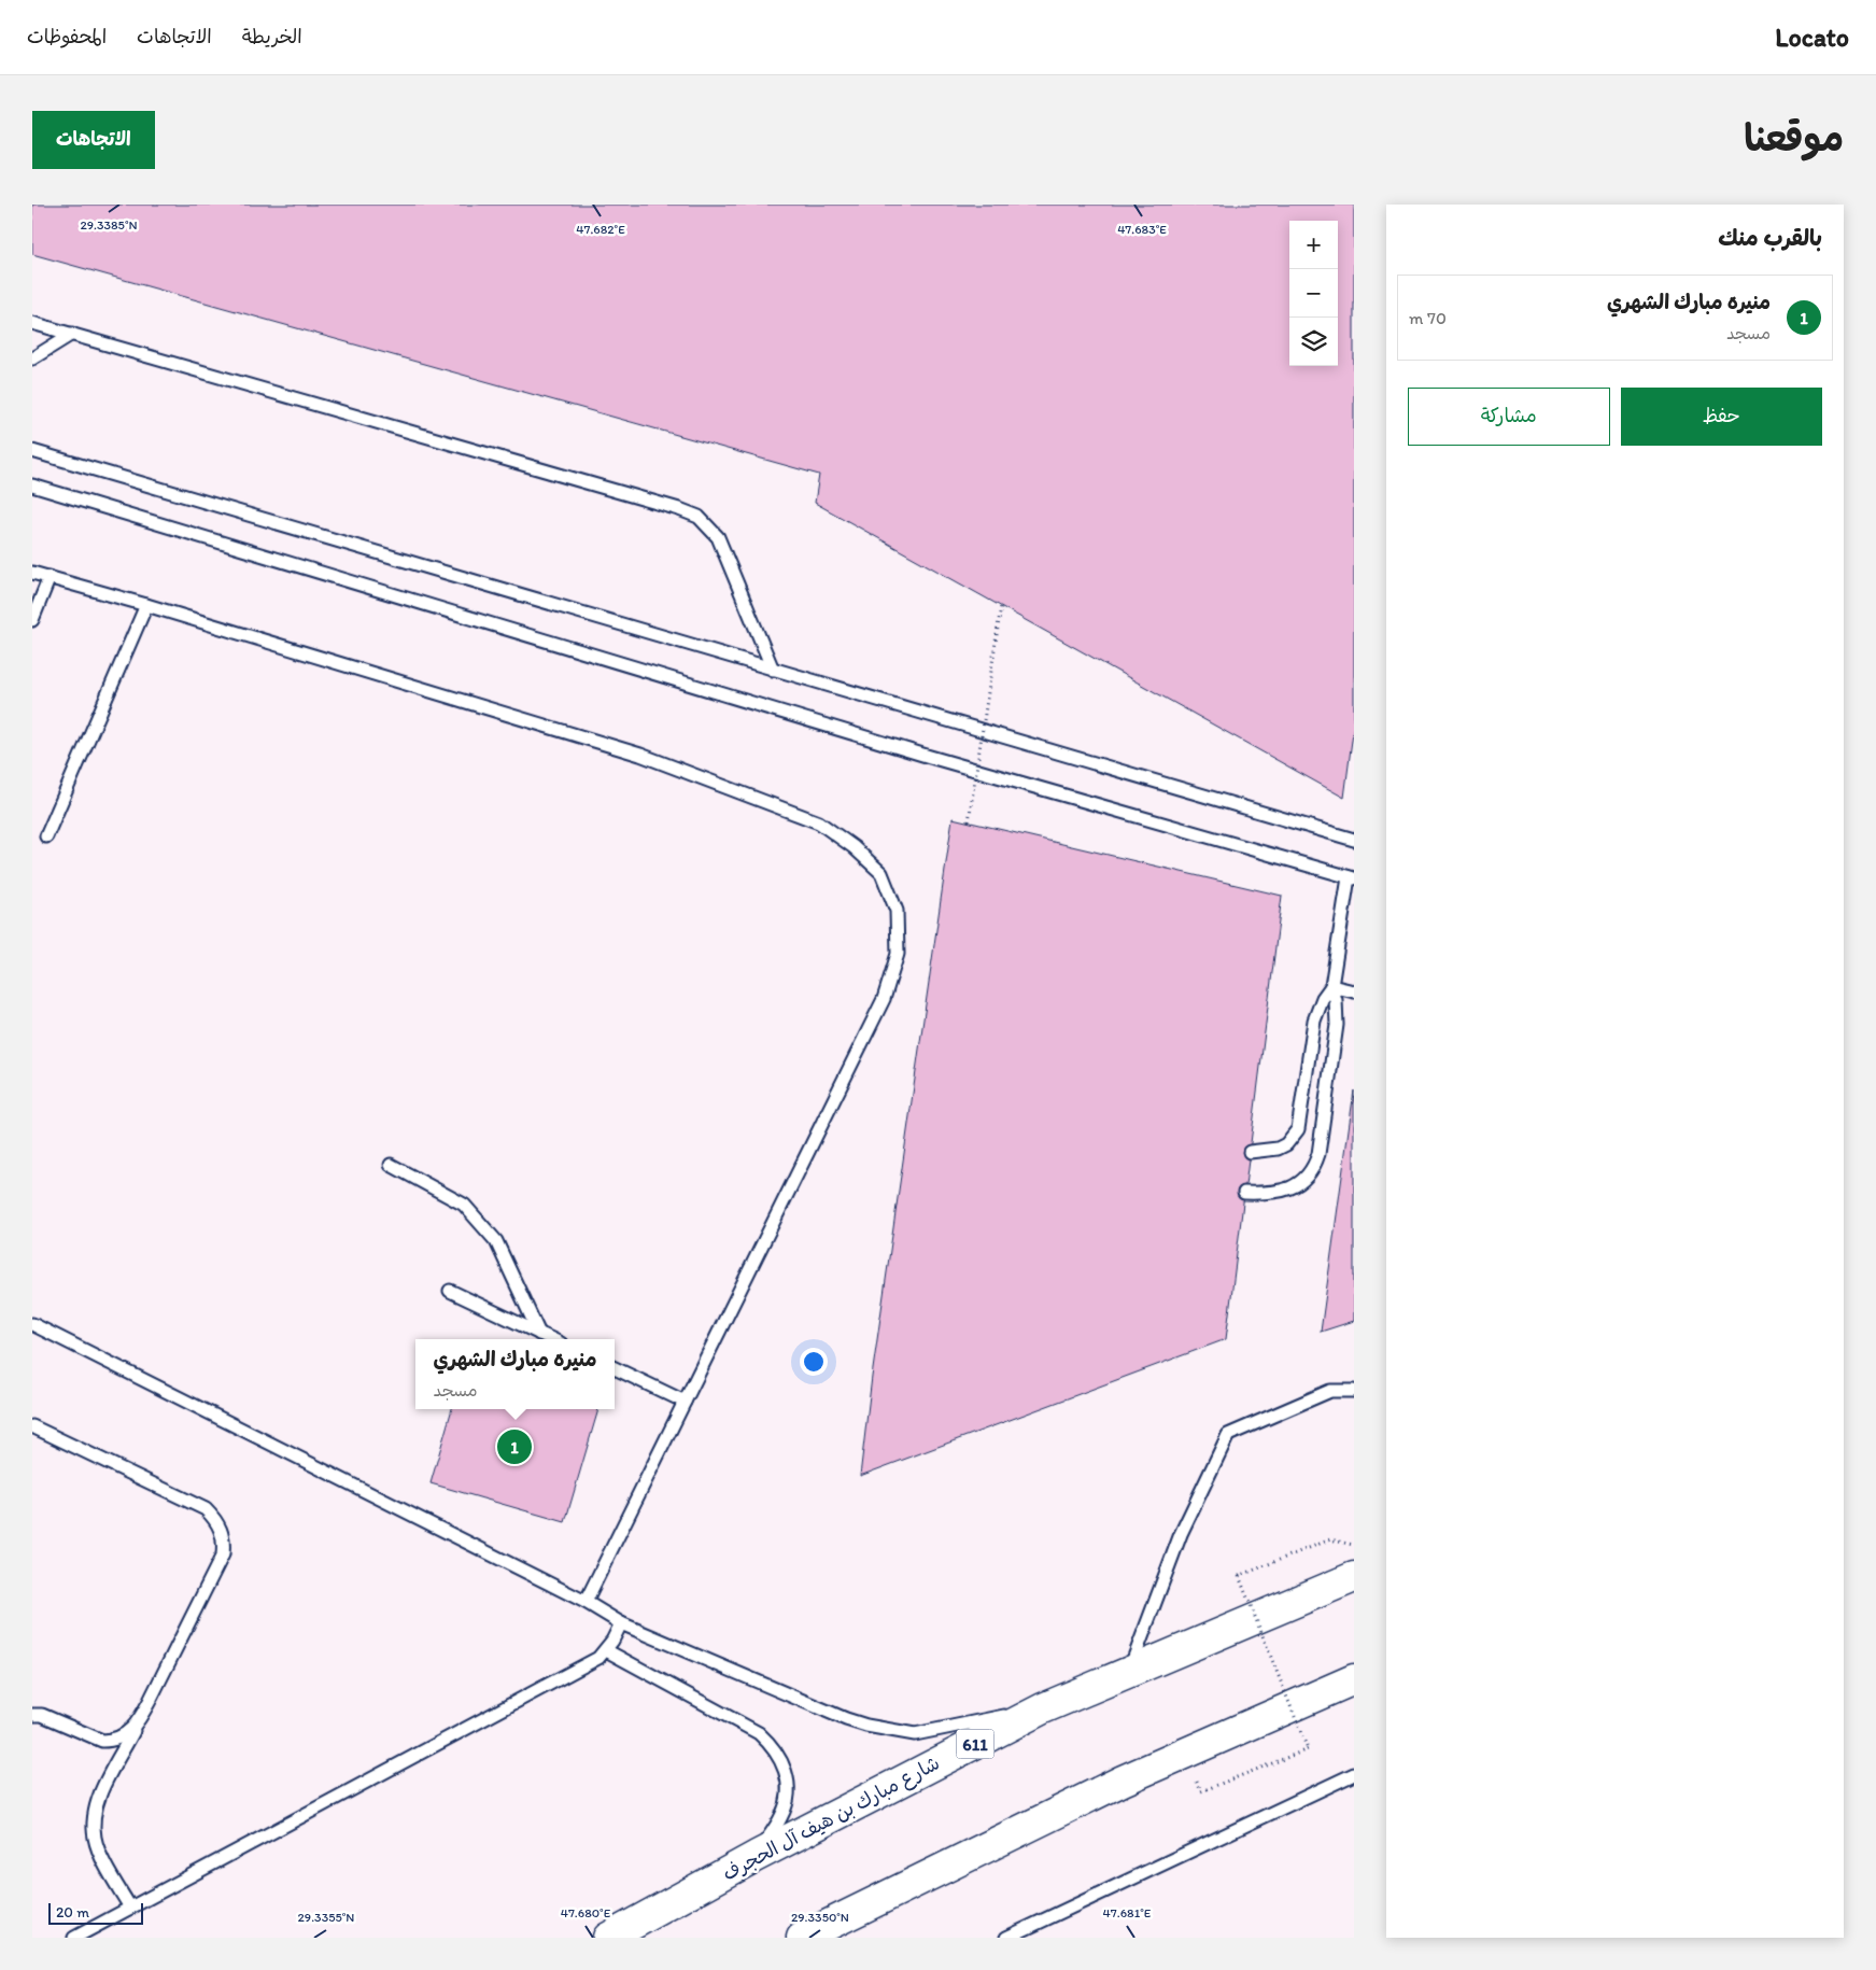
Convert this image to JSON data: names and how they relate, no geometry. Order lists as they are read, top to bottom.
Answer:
{
  "streets": {
    "main road": ["611", "شارع مبارك بن هيف آل الحجرف"]
  },
  "scale_bar": "20 m",
  "page": {
    "header": "Locato",
    "nav": ["الخريطة", "الاتجاهات", "المحفوظات"],
    "title": "موقعنا",
    "buttons": [
      "الاتجاهات",
      ["حفظ", "مشاركة"]
    ],
    "heading": "بالقرب منك",
    "map_buttons": ["+", "−"],
    "list": [
      {
        "mark": "1",
        "name": "منيره مبارك الشهري",
        "note": "مسجد",
        "value": "70 m"
      }
    ],
    "popup": ["منيره مبارك الشهري", "مسجد"],
    "pins": "1",
    "scale": "20 m"
  },
  "coordinates": [
    "29.3385°N",
    "47.683°E",
    "47.682°E",
    "47.680°E",
    "47.681°E",
    "29.3355°N",
    "29.3350°N"
  ]
}
